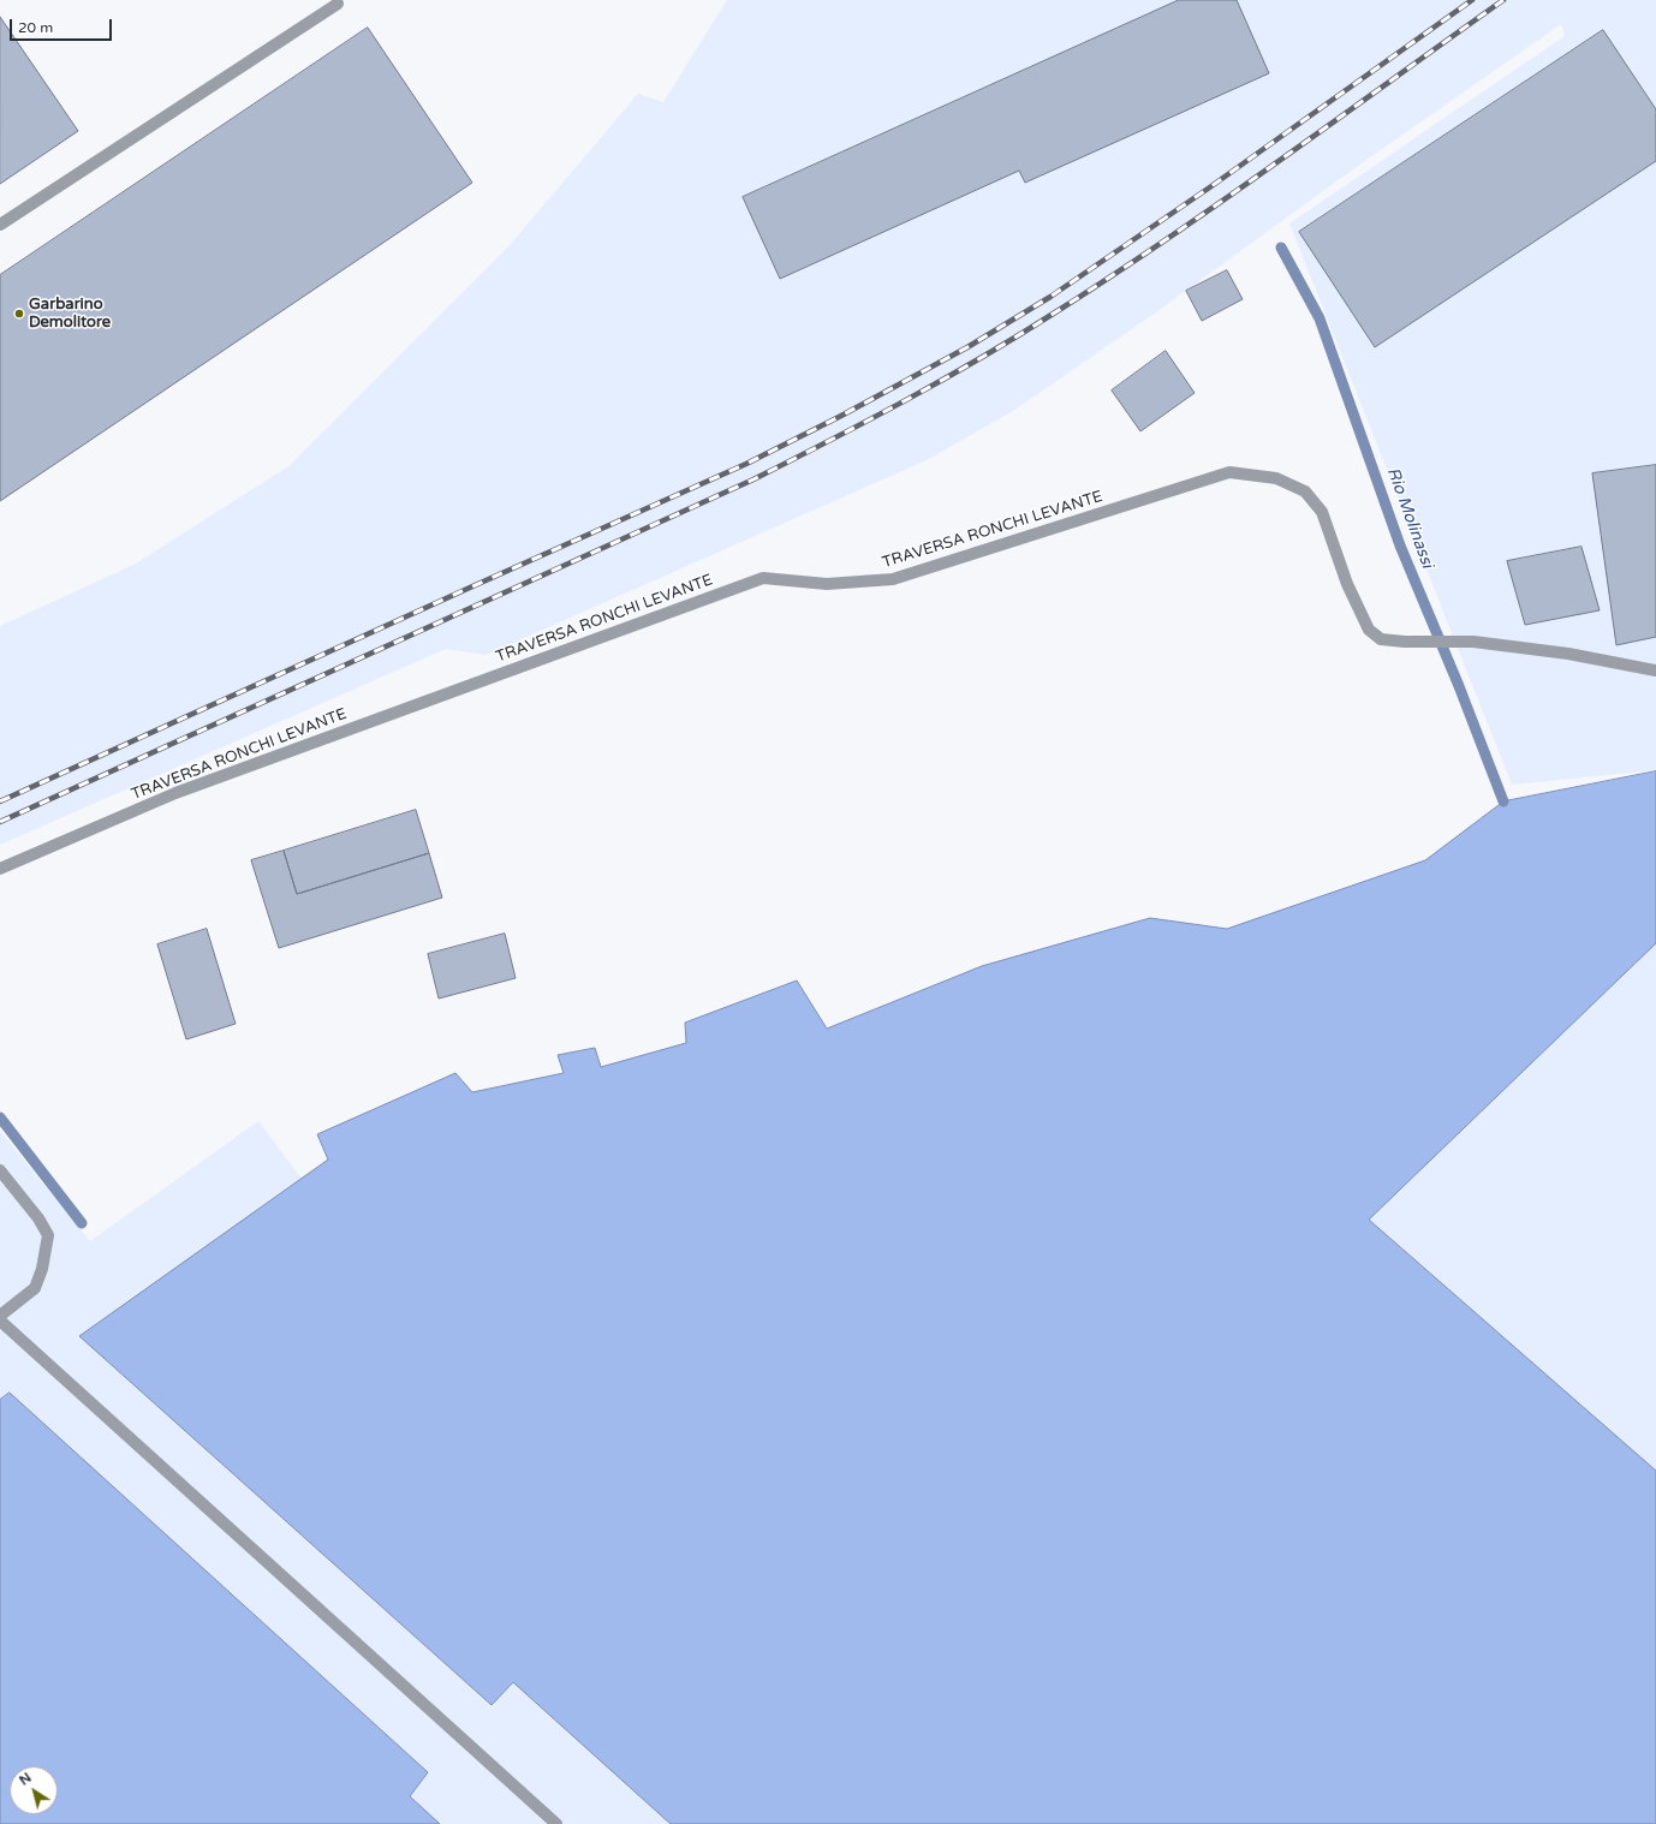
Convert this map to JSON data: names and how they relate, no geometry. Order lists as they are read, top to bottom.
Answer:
{
  "streets": {
    "street": ["TRAVERSA RONCHI LEVANTE"]
  },
  "water": ["Rio Molinassi"],
  "places": ["Garbarino Demolitore"],
  "scale_bar": "20 m",
  "north": "top left"
}
